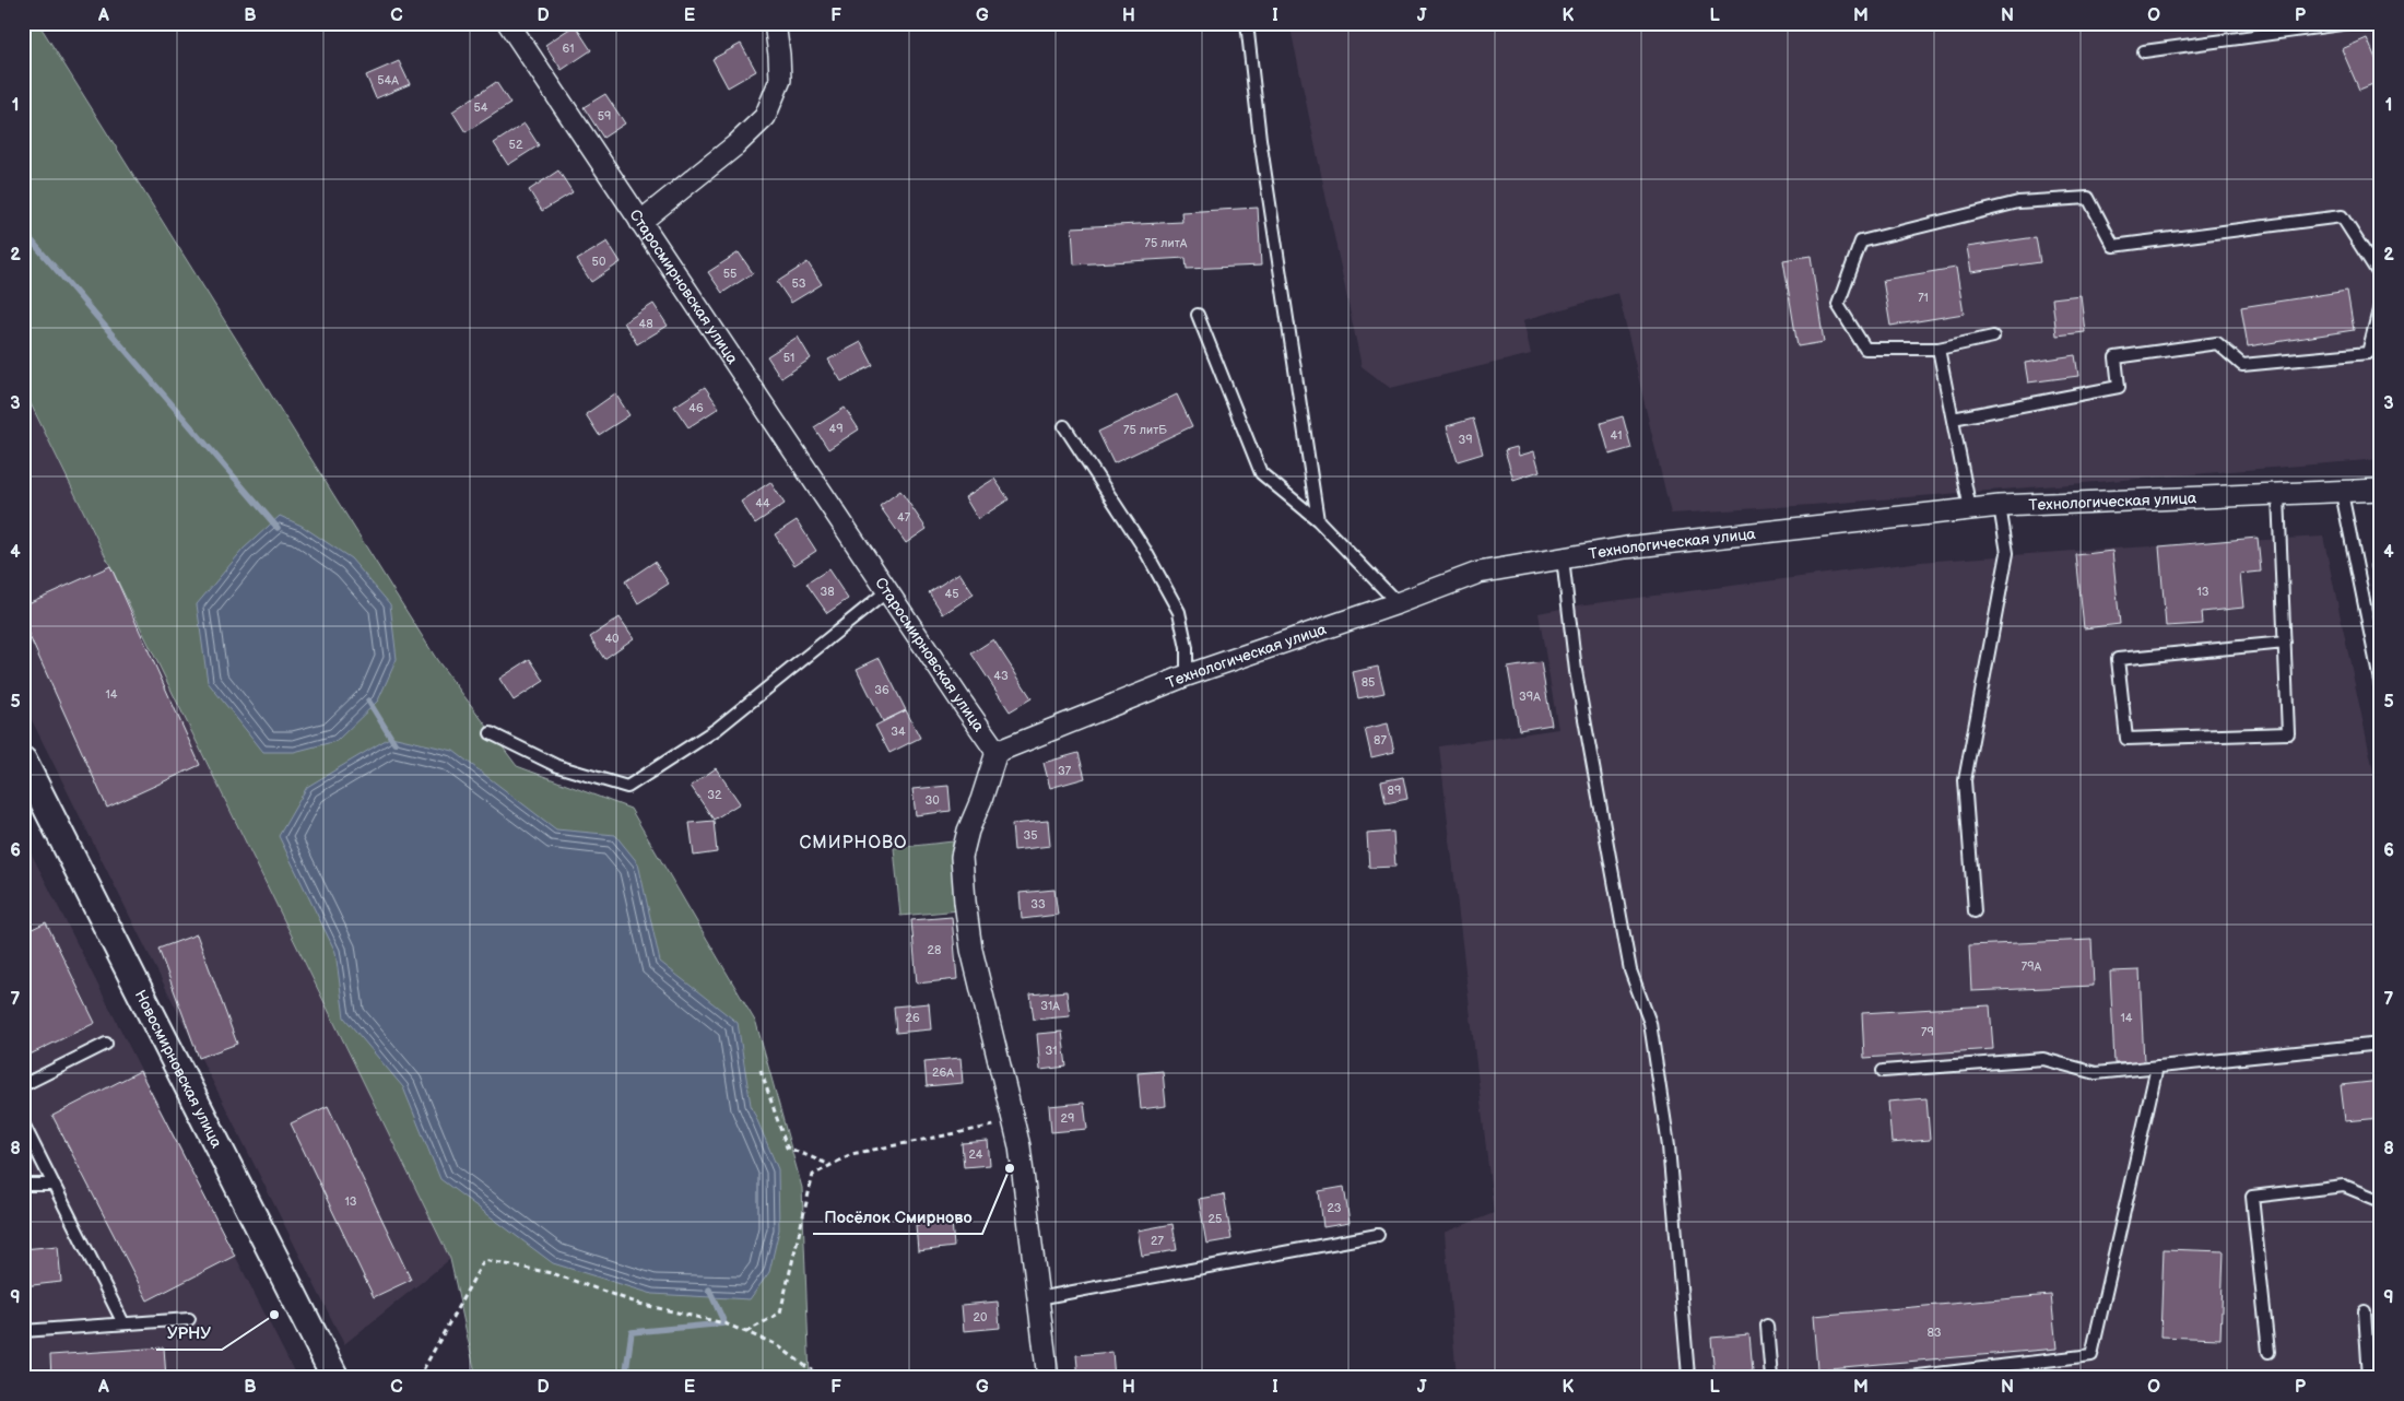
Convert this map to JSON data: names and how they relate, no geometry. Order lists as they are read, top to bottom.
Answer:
{
  "streets": {
    "street": ["Старосмирновская улица", "Технологическая улица", "Новосмирновская улица"]
  },
  "crossings": [
    ["Старосмирновская улица", "Технологическая улица"]
  ],
  "districts": ["СМИРНОВО"],
  "places": ["Посёлок Смирново", "УРНУ"],
  "house_numbers": [
    "61",
    "54А",
    "54",
    "59",
    "52",
    "75 литА",
    "50",
    "55",
    "53",
    "71",
    "48",
    "51",
    "46",
    "49",
    "75 литБ",
    "41",
    "39",
    "44",
    "47",
    "38",
    "13",
    "45",
    "40",
    "43",
    "85",
    "36",
    "14",
    "39А",
    "34",
    "87",
    "37",
    "89",
    "32",
    "30",
    "35",
    "33",
    "28",
    "79А",
    "31А",
    "26",
    "14",
    "79",
    "31",
    "26А",
    "29",
    "24",
    "13",
    "23",
    "25",
    "27",
    "20",
    "83"
  ],
  "grid": {
    "columns": [
      "A",
      "B",
      "C",
      "D",
      "E",
      "F",
      "G",
      "H",
      "I",
      "J",
      "K",
      "L",
      "M",
      "N",
      "O",
      "P"
    ],
    "rows": [
      "1",
      "2",
      "3",
      "4",
      "5",
      "6",
      "7",
      "8",
      "9"
    ]
  }
}
